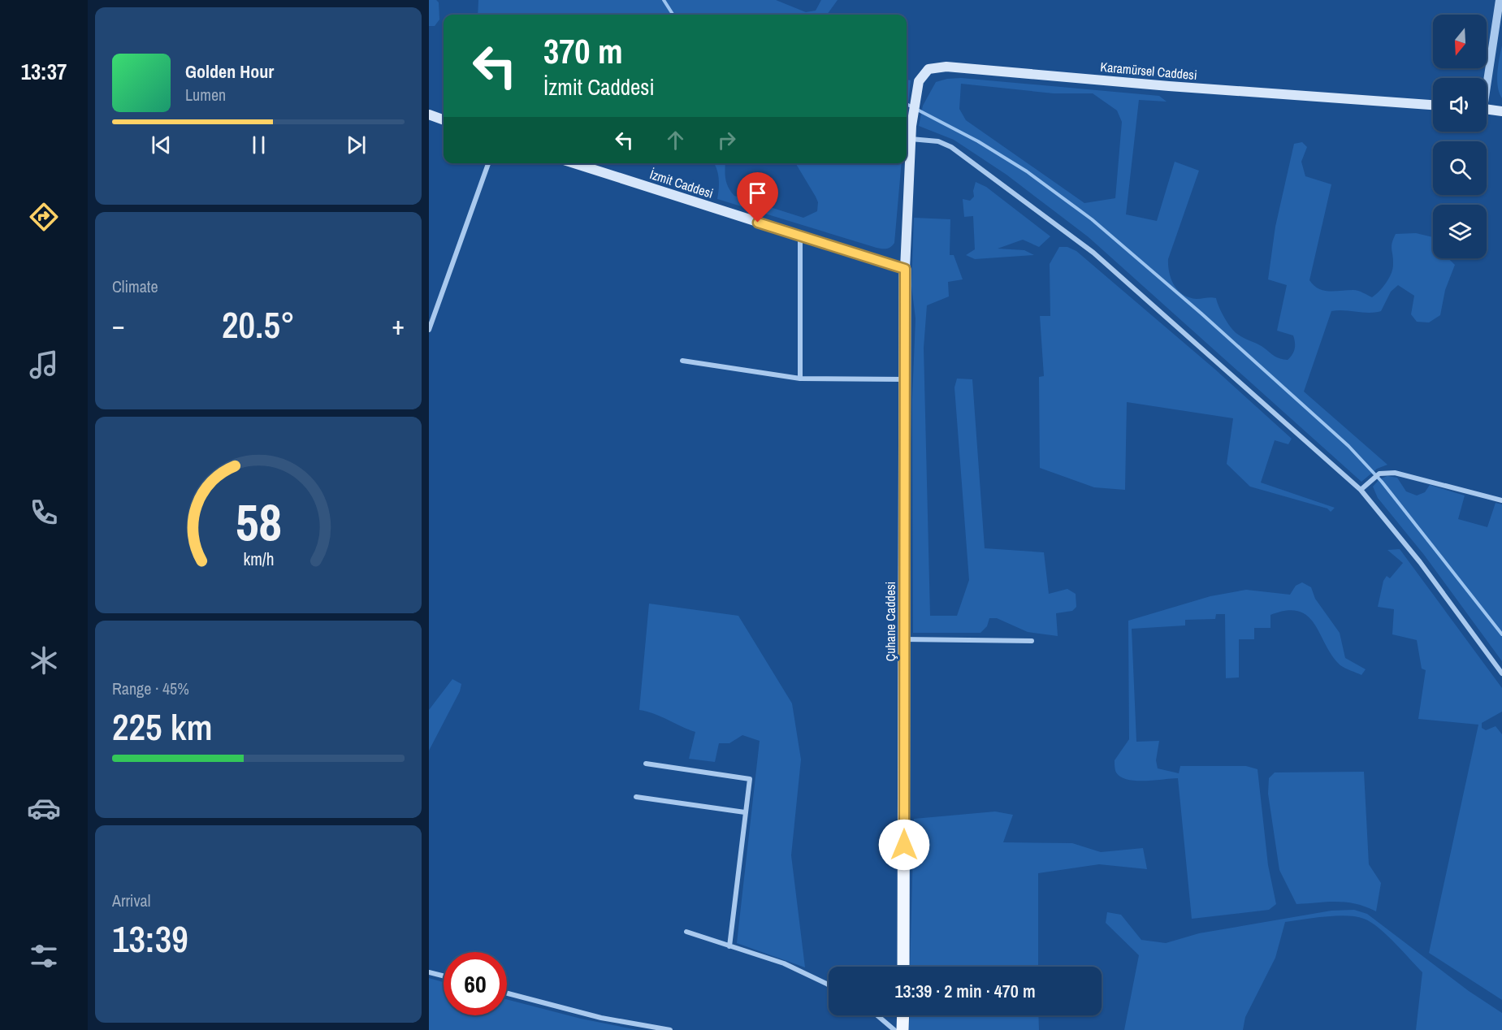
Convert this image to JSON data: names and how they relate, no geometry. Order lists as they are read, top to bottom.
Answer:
{
  "streets": {
    "main road": ["Karamürsel Caddesi", "İzmit Caddesi", "Çuhane Caddesi"]
  },
  "crossings": [
    ["Karamürsel Caddesi", "İzmit Caddesi"],
    ["Karamürsel Caddesi", "Çuhane Caddesi"],
    ["İzmit Caddesi", "Çuhane Caddesi"]
  ],
  "north": "bottom",
  "page": {
    "tabs": "13:37",
    "turn": ["370 m", "İzmit Caddesi"],
    "song": ["Golden Hour", "Lumen"],
    "tile": [
      "Climate",
      ["Range · 45%", "225 km"],
      ["Arrival", "13:39"]
    ],
    "heat": ["−", "20.5°", "+"],
    "limit": "60",
    "trip": "13:39 · 2 min · 470 m",
    "gauge": ["58", "km/h"]
  }
}
